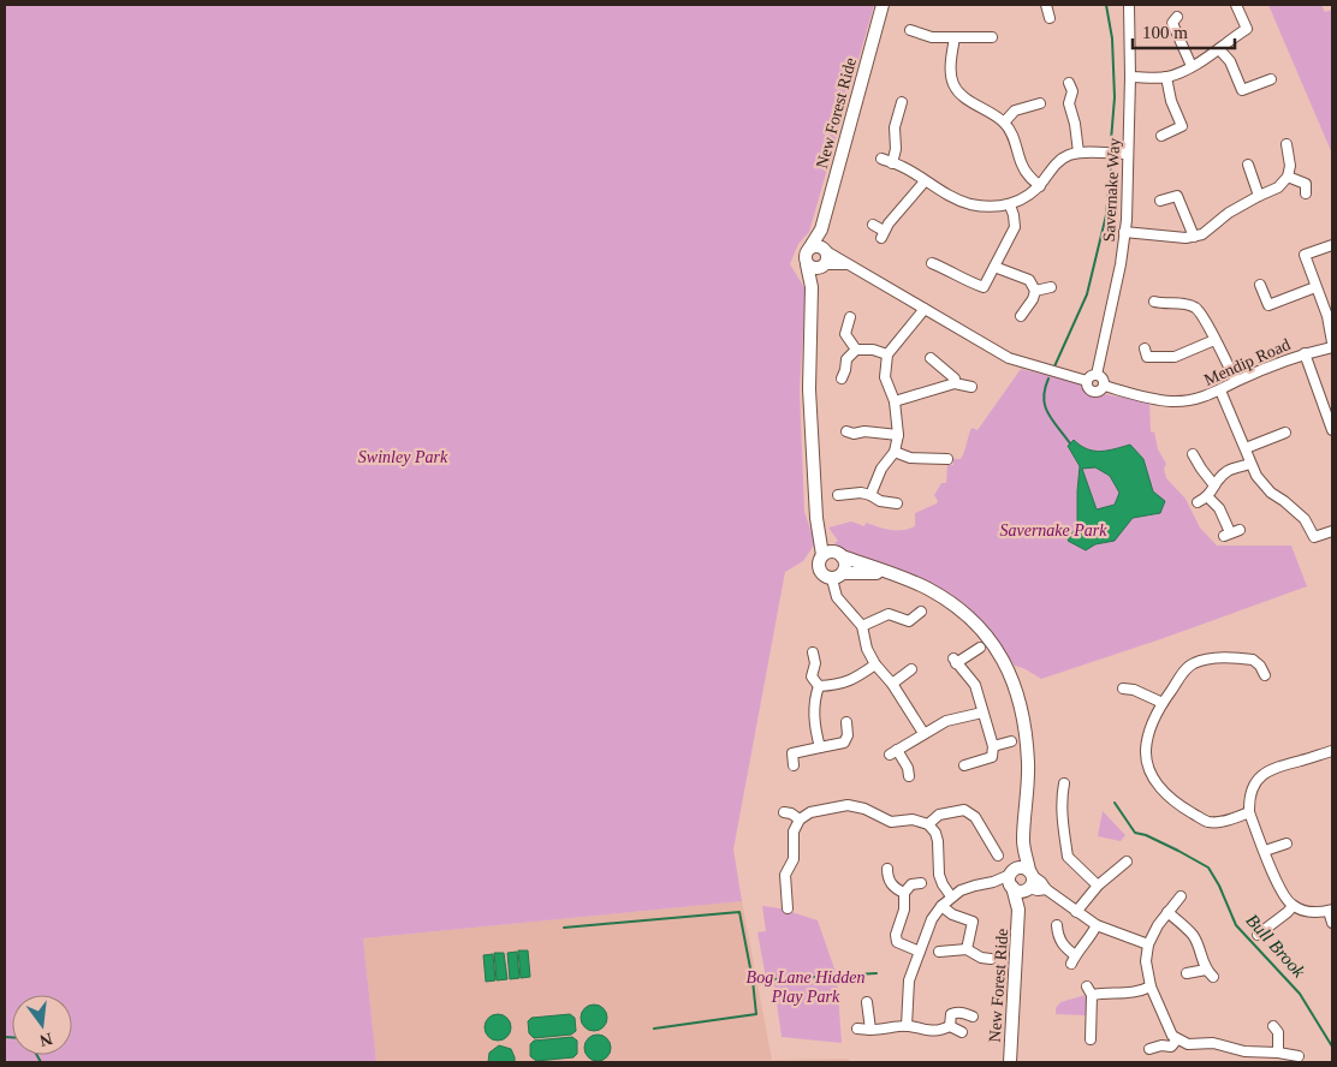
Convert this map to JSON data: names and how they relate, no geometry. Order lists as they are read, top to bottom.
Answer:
{
  "streets": {
    "main road": ["New Forest Ride"],
    "street": ["Savernake Way", "Mendip Road"]
  },
  "crossings": [
    ["Savernake Way", "Mendip Road"]
  ],
  "water": ["Bull Brook"],
  "parks": ["Swinley Park", "Savernake Park", "Bog Lane Hidden Play Park"],
  "scale_bar": "100 m",
  "north": "bottom"
}
